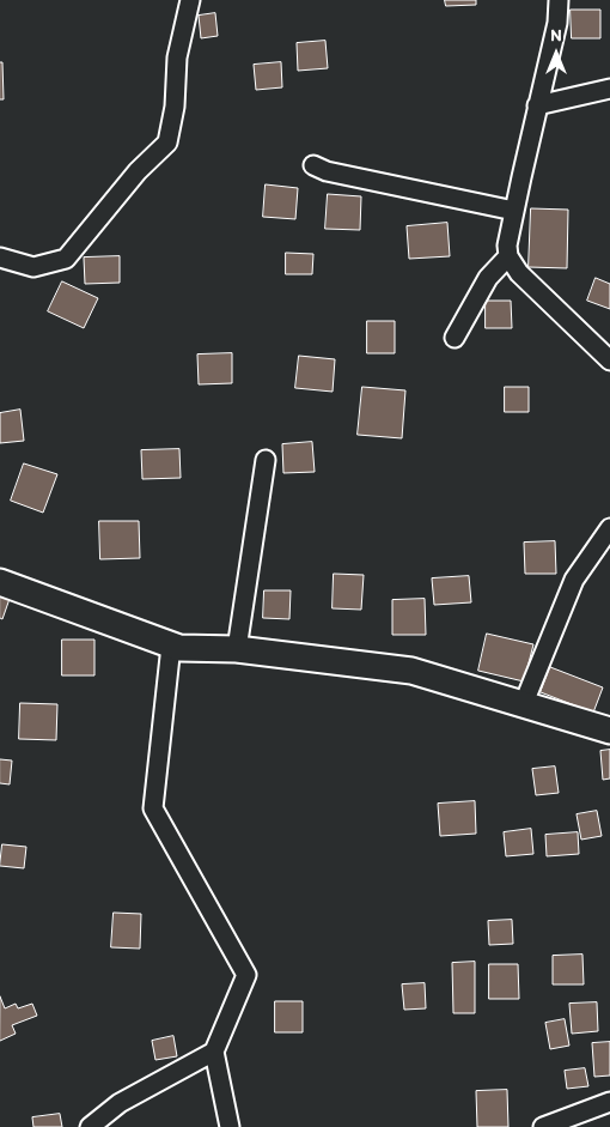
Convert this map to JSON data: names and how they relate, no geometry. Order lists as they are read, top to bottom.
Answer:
{
  "north": "top"
}
